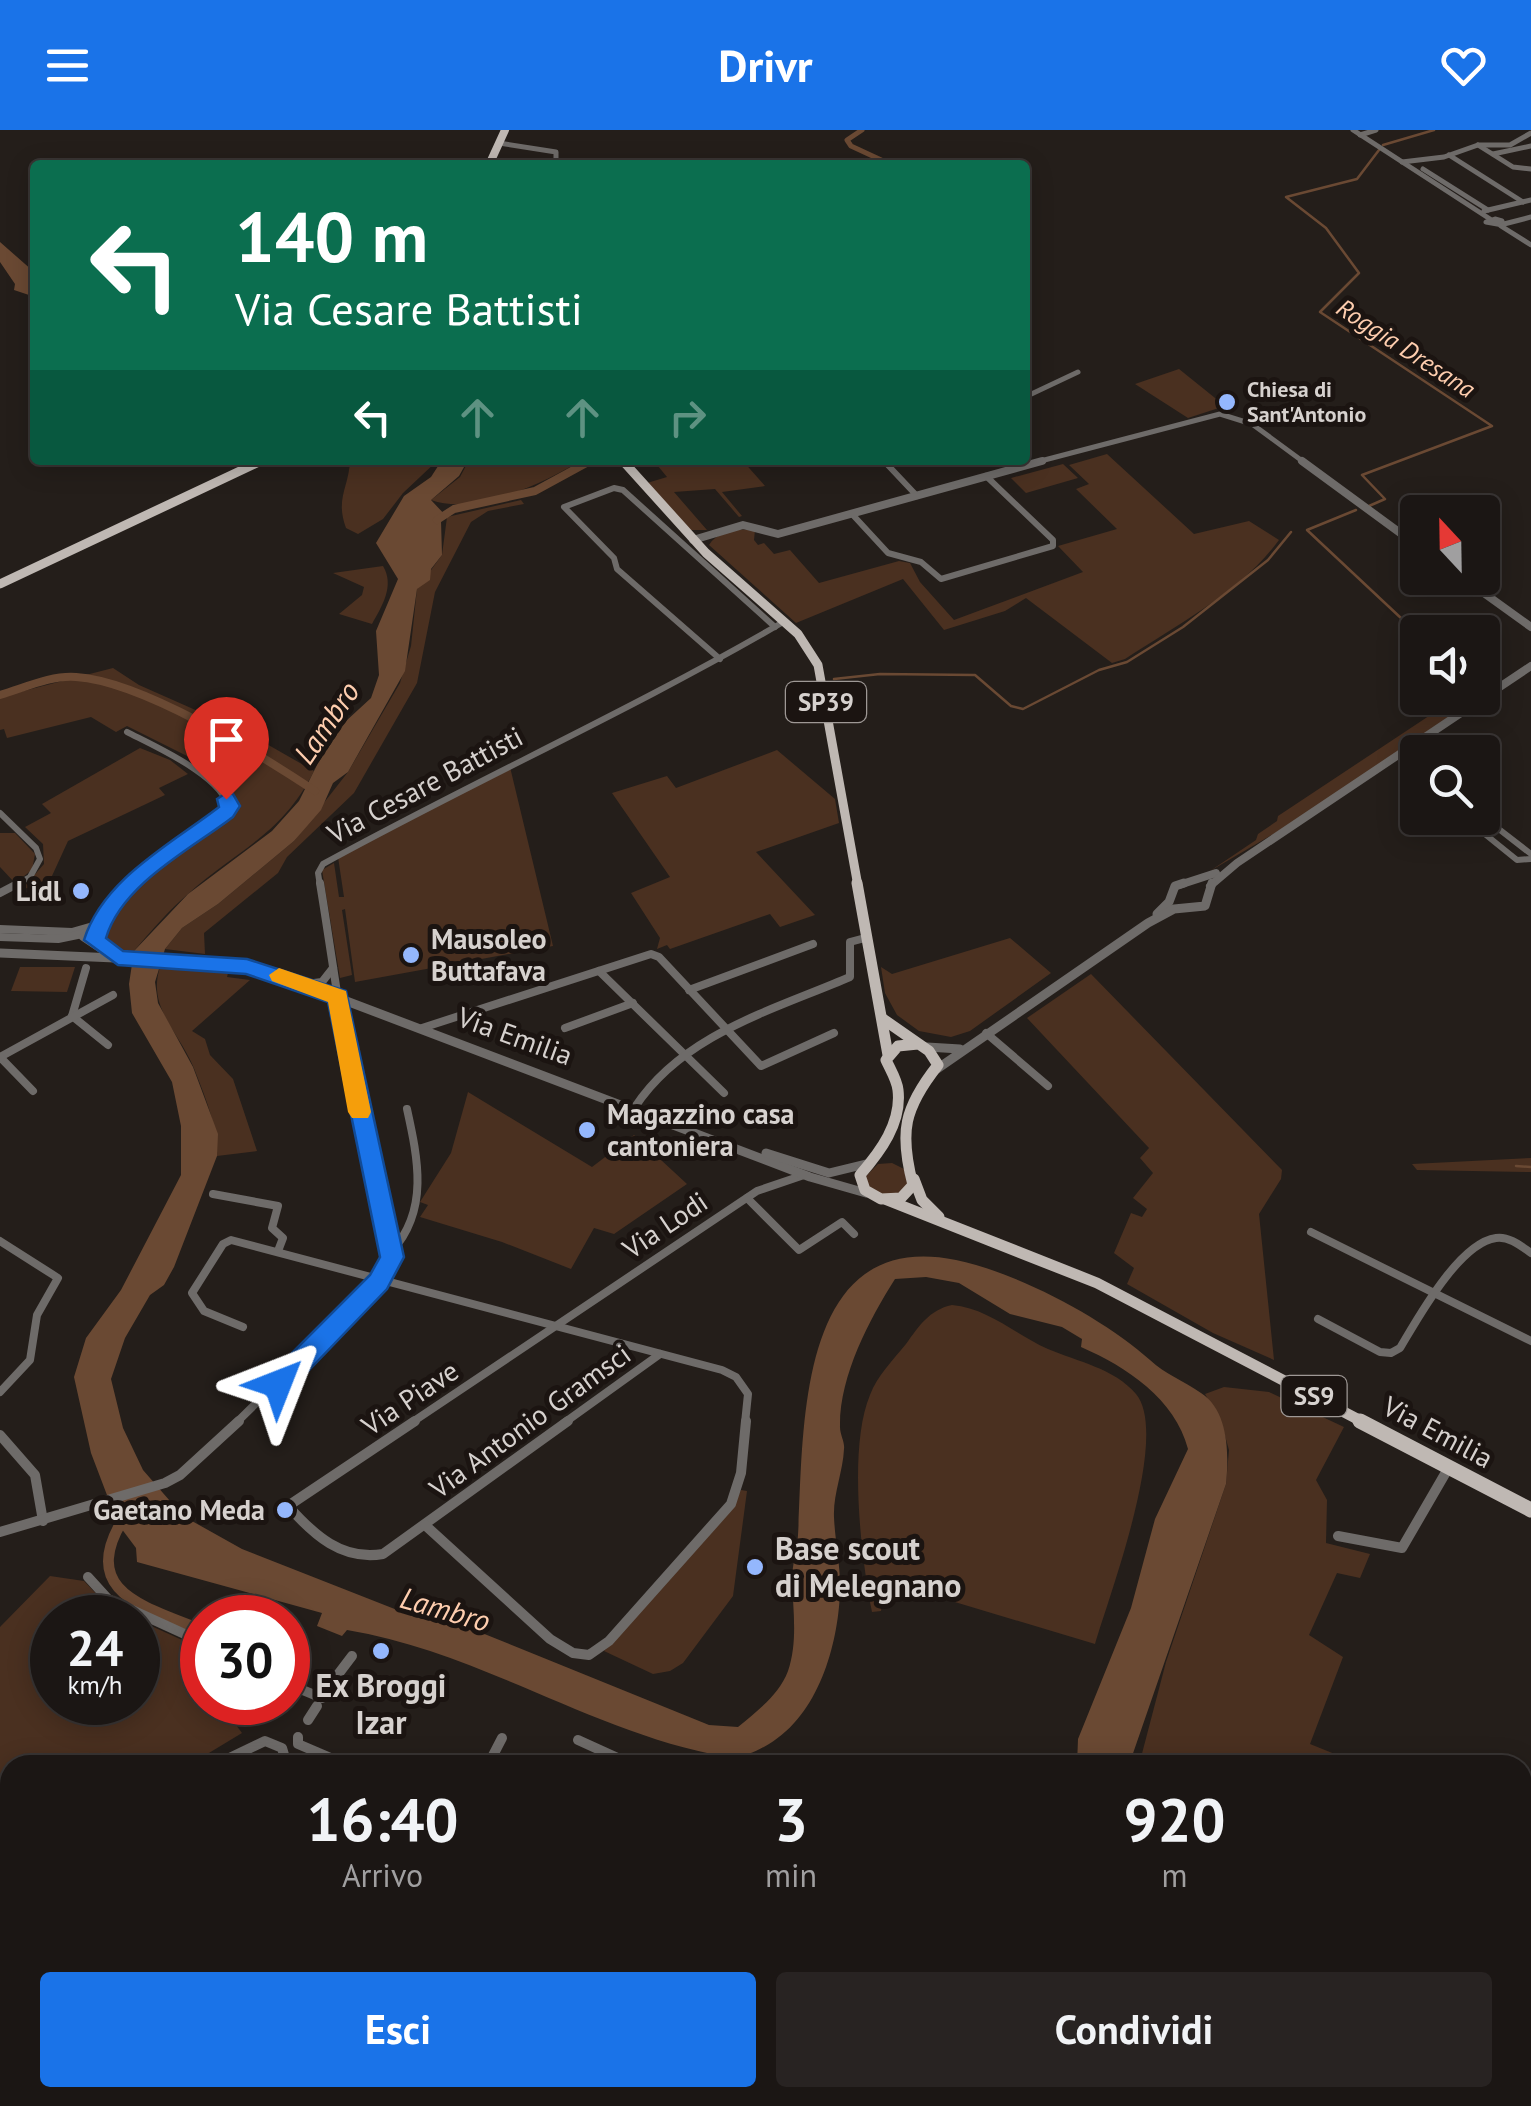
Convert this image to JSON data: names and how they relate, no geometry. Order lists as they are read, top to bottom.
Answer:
{
  "streets": {
    "main road": ["SP39", "Via Emilia", "SS9"],
    "street": [
      "Via Cesare Battisti",
      "Via Lodi",
      "Via Piave",
      "Via Antonio Gramsci"
    ]
  },
  "crossings": [
    ["SP39", "Via Cesare Battisti"],
    ["SP39", "Via Emilia"],
    ["Via Cesare Battisti", "Via Emilia"],
    ["Via Emilia", "Via Lodi"],
    ["Via Lodi", "Via Piave"],
    ["Via Piave", "Via Antonio Gramsci"]
  ],
  "water": ["Roggia Dresana", "Lambro"],
  "places": [
    "Chiesa di Sant'Antonio",
    "Lidl",
    "Mausoleo Buttafava",
    "Magazzino casa cantoniera",
    "Gaetano Meda",
    "Base scout di Melegnano",
    "Ex Broggi Izar"
  ],
  "north": "top",
  "page": {
    "header": "Drivr",
    "turn": ["140 m", "Via Cesare Battisti"],
    "speed": "24 km/h",
    "limit": "30",
    "eta": [
      "16:40",
      "Arrivo",
      "3",
      "min",
      "920",
      "m"
    ],
    "buttons": ["Esci", "Condividi"]
  }
}
